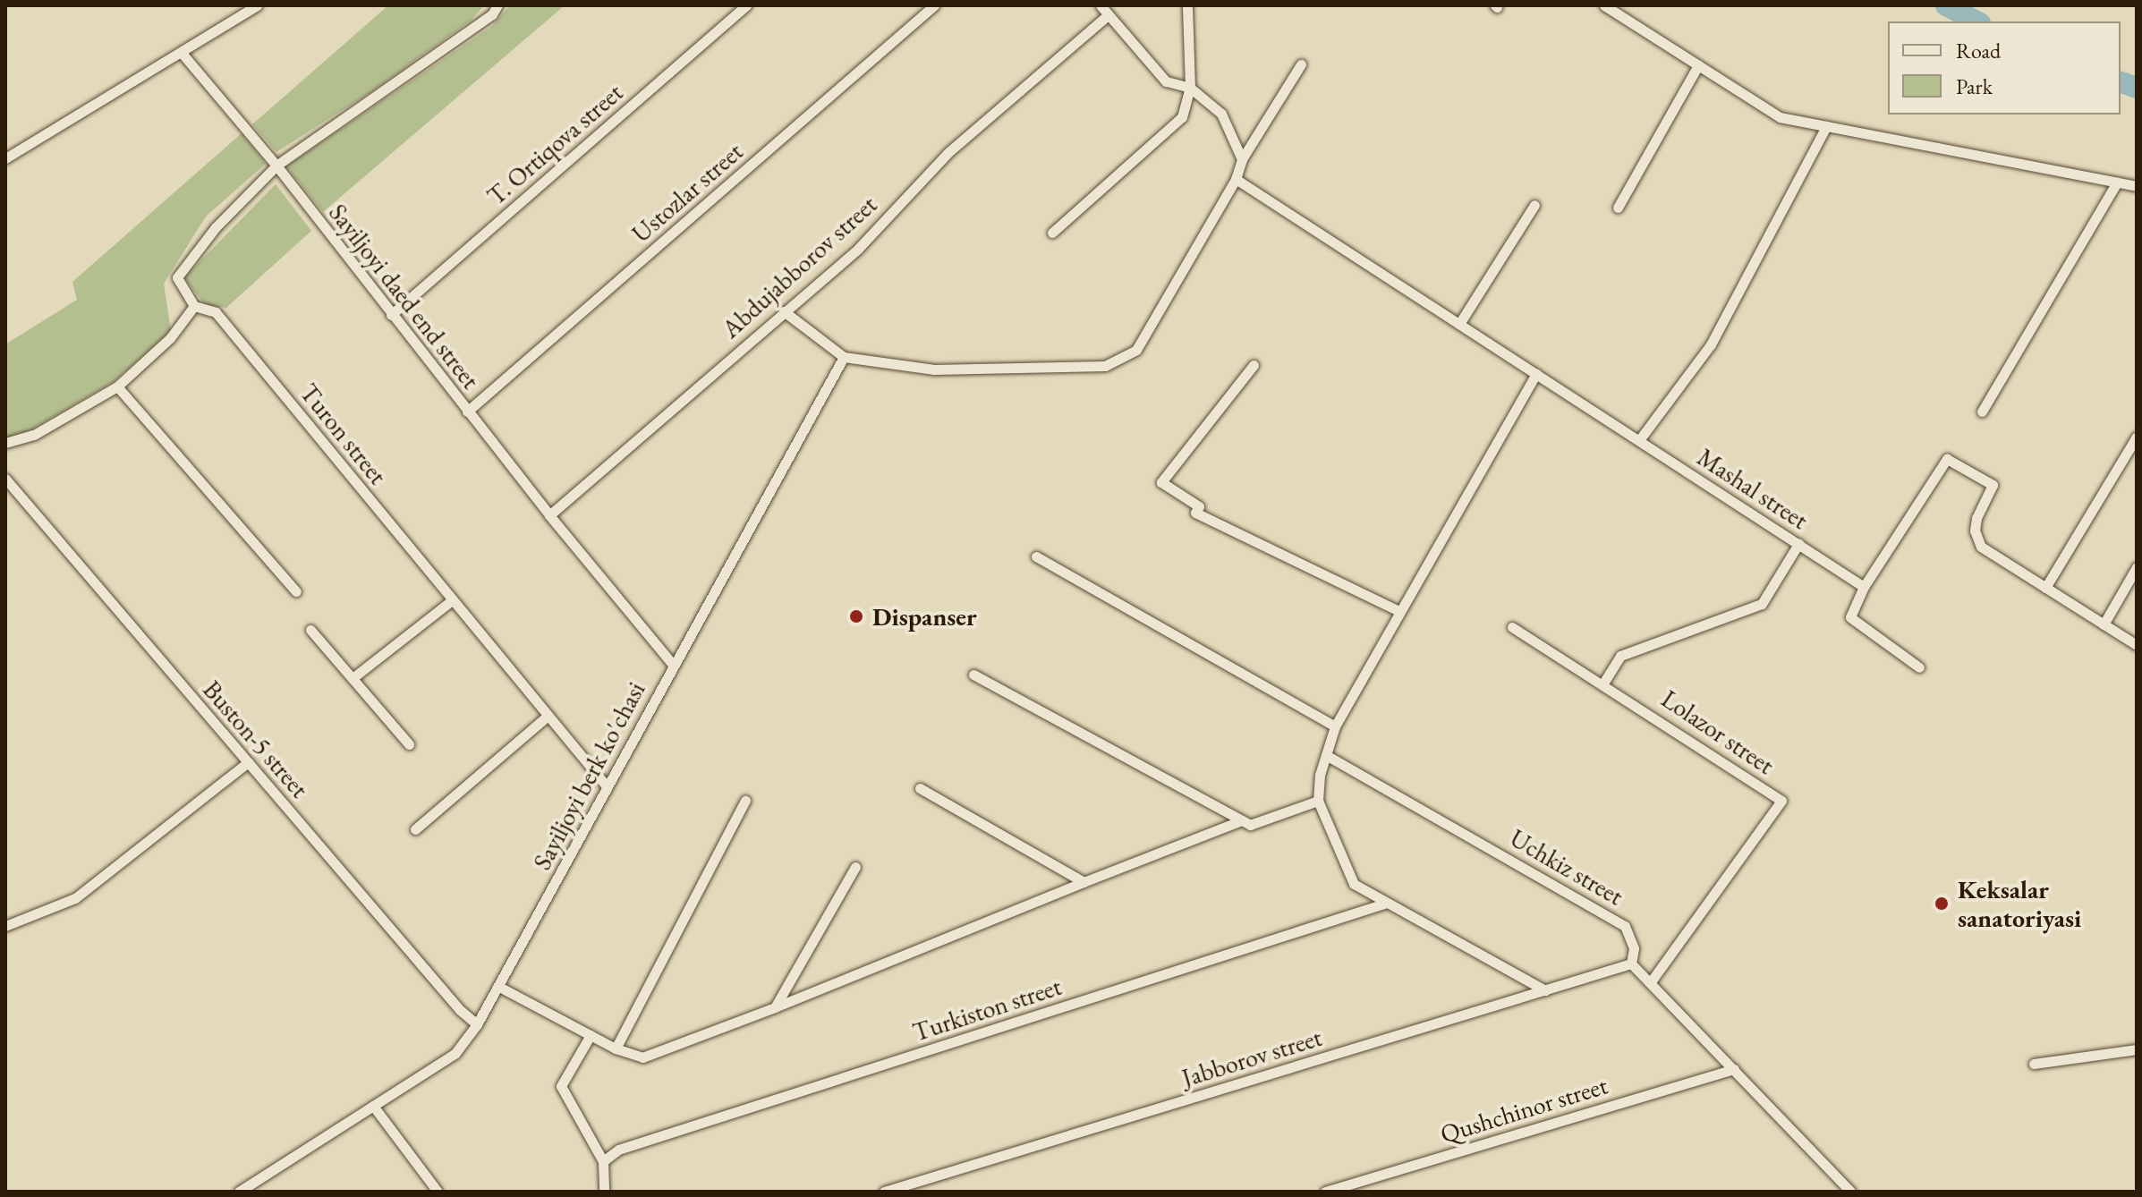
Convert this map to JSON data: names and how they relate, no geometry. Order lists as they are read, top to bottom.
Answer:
{
  "streets": {
    "street": [
      "T. Ortiqova street",
      "Ustozlar street",
      "Abdujabborov street",
      "Sayiljoyi daed end street",
      "Turon street",
      "Mashal street",
      "Lolazor street",
      "Buston-5 street",
      "Sayiljoyi berk ko'chasi",
      "Uchkiz street",
      "Turkiston street",
      "Jabborov street",
      "Qushchinor street"
    ]
  },
  "crossings": [
    ["T. Ortiqova street", "Sayiljoyi daed end street"],
    ["Ustozlar street", "Sayiljoyi daed end street"],
    ["Abdujabborov street", "Sayiljoyi daed end street"],
    ["Sayiljoyi daed end street", "Sayiljoyi berk ko'chasi"],
    ["Turon street", "Sayiljoyi berk ko'chasi"],
    ["Buston-5 street", "Sayiljoyi berk ko'chasi"],
    ["Uchkiz street", "Jabborov street"]
  ],
  "places": ["Dispanser", "Keksalar sanatoriyasi"],
  "legend": ["Road", "Park"]
}
